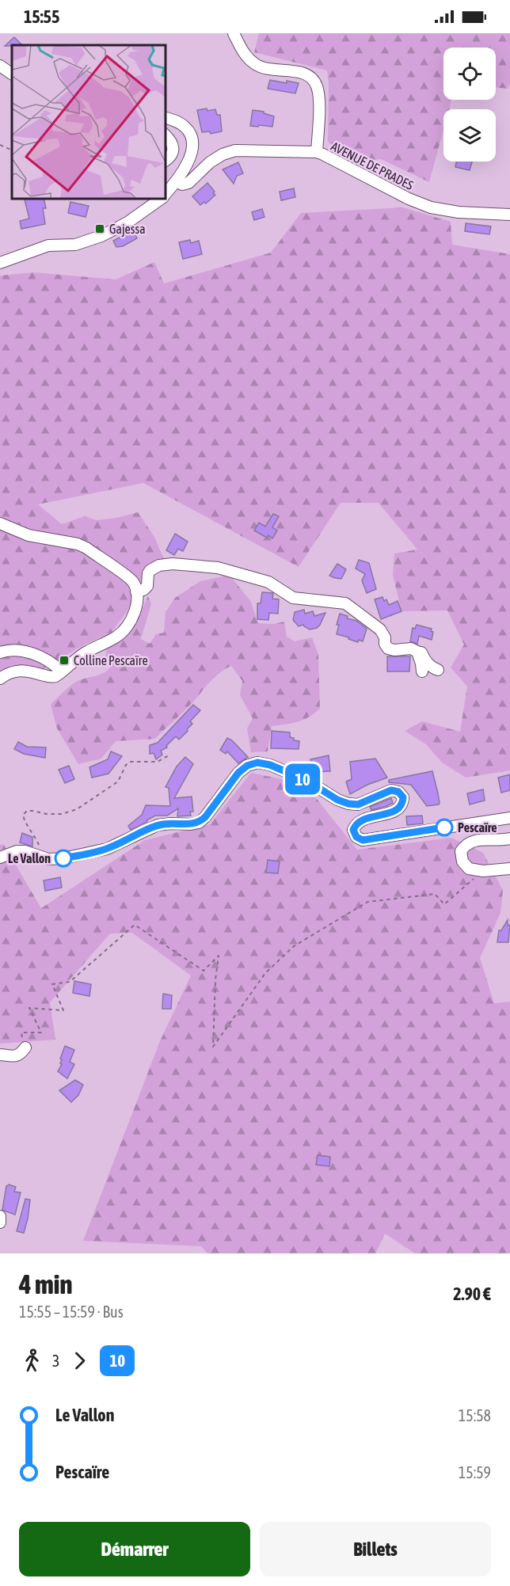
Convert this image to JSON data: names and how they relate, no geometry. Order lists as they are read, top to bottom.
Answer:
{
  "streets": {
    "street": ["AVENUE DE PRADES"]
  },
  "places": {
    "transit": ["Gajessa", "Colline Pescaïre"],
    "other": ["Pescaïre", "Le Vallon"]
  },
  "lines": ["bus line 10"],
  "page": {
    "status": "15:55",
    "on_map": "10",
    "heading": ["4 min", "15:55 – 15:59 · Bus", "2.90 €"],
    "legs": ["3", "10"],
    "list": [
      {
        "name": "Le Vallon",
        "value": "15:58"
      },
      {
        "name": "Pescaïre",
        "value": "15:59"
      }
    ],
    "buttons": ["Démarrer", "Billets"]
  }
}
